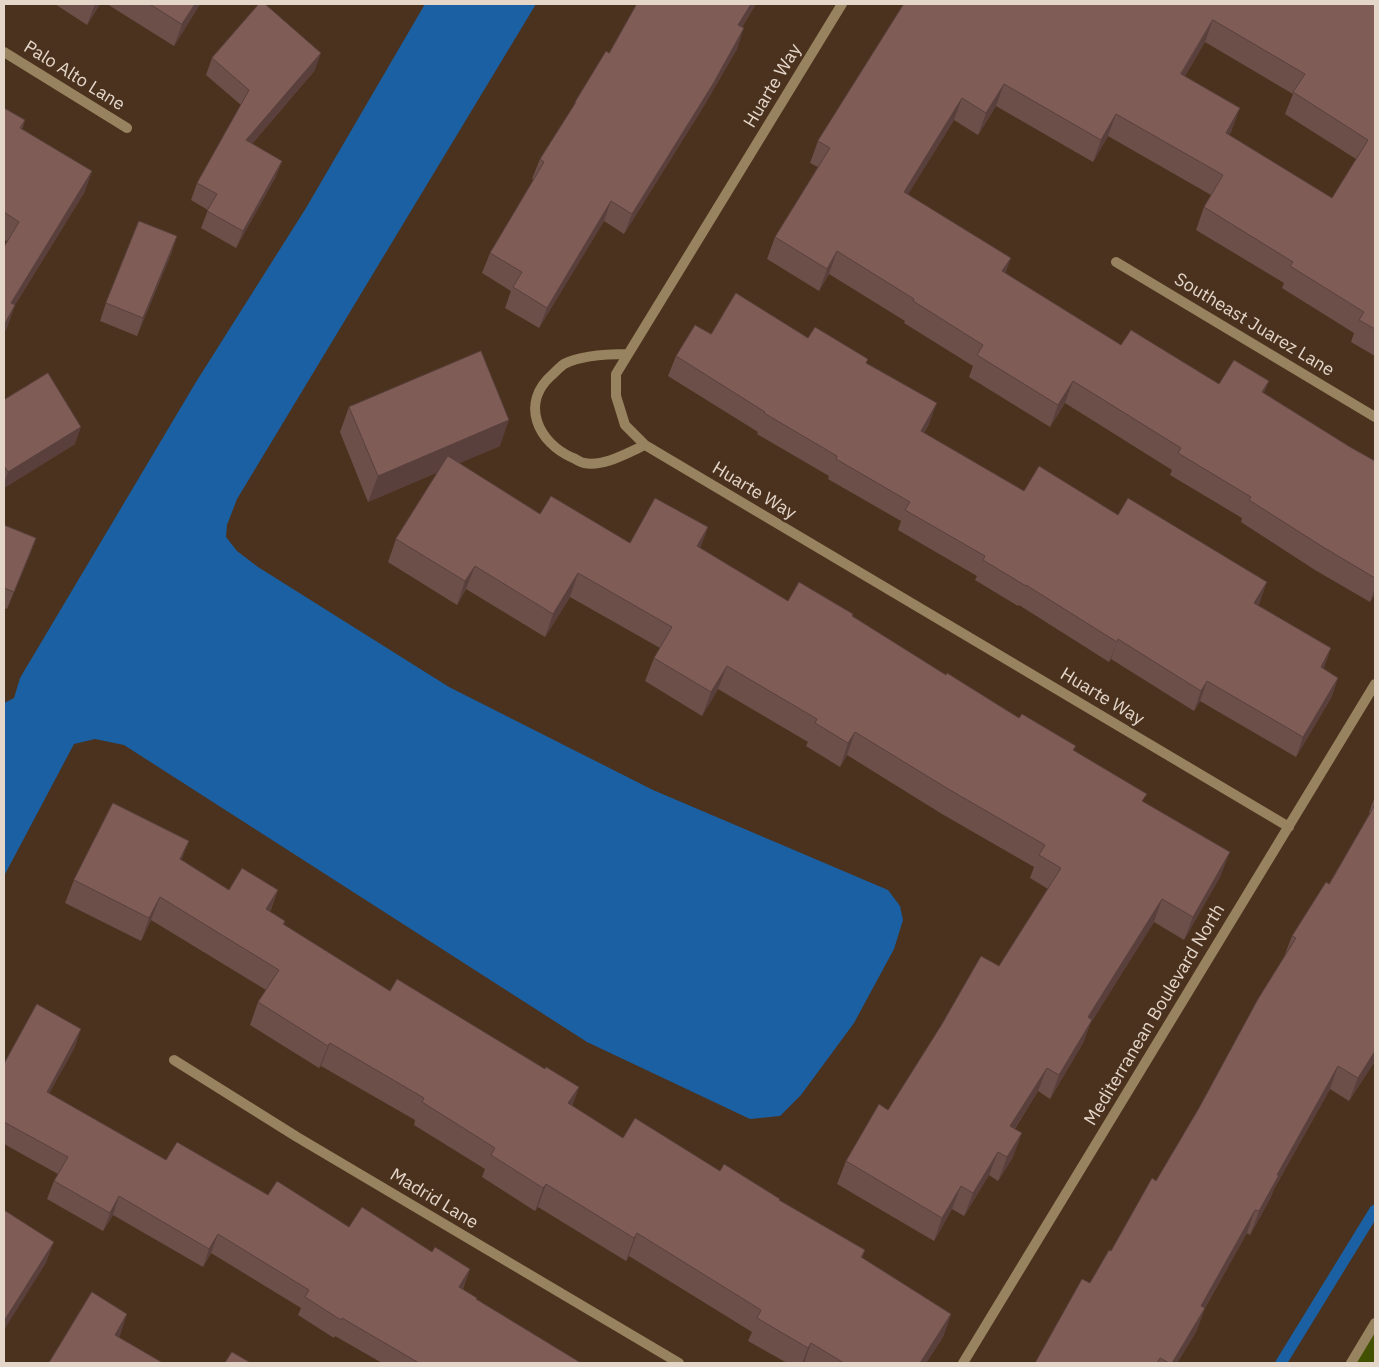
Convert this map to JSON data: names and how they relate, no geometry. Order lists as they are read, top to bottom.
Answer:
{
  "streets": {
    "street": [
      "Palo Alto Lane",
      "Huarte Way",
      "Southeast Juarez Lane",
      "Mediterranean Boulevard North",
      "Madrid Lane"
    ]
  },
  "crossings": [
    ["Huarte Way", "Mediterranean Boulevard North"]
  ]
}
